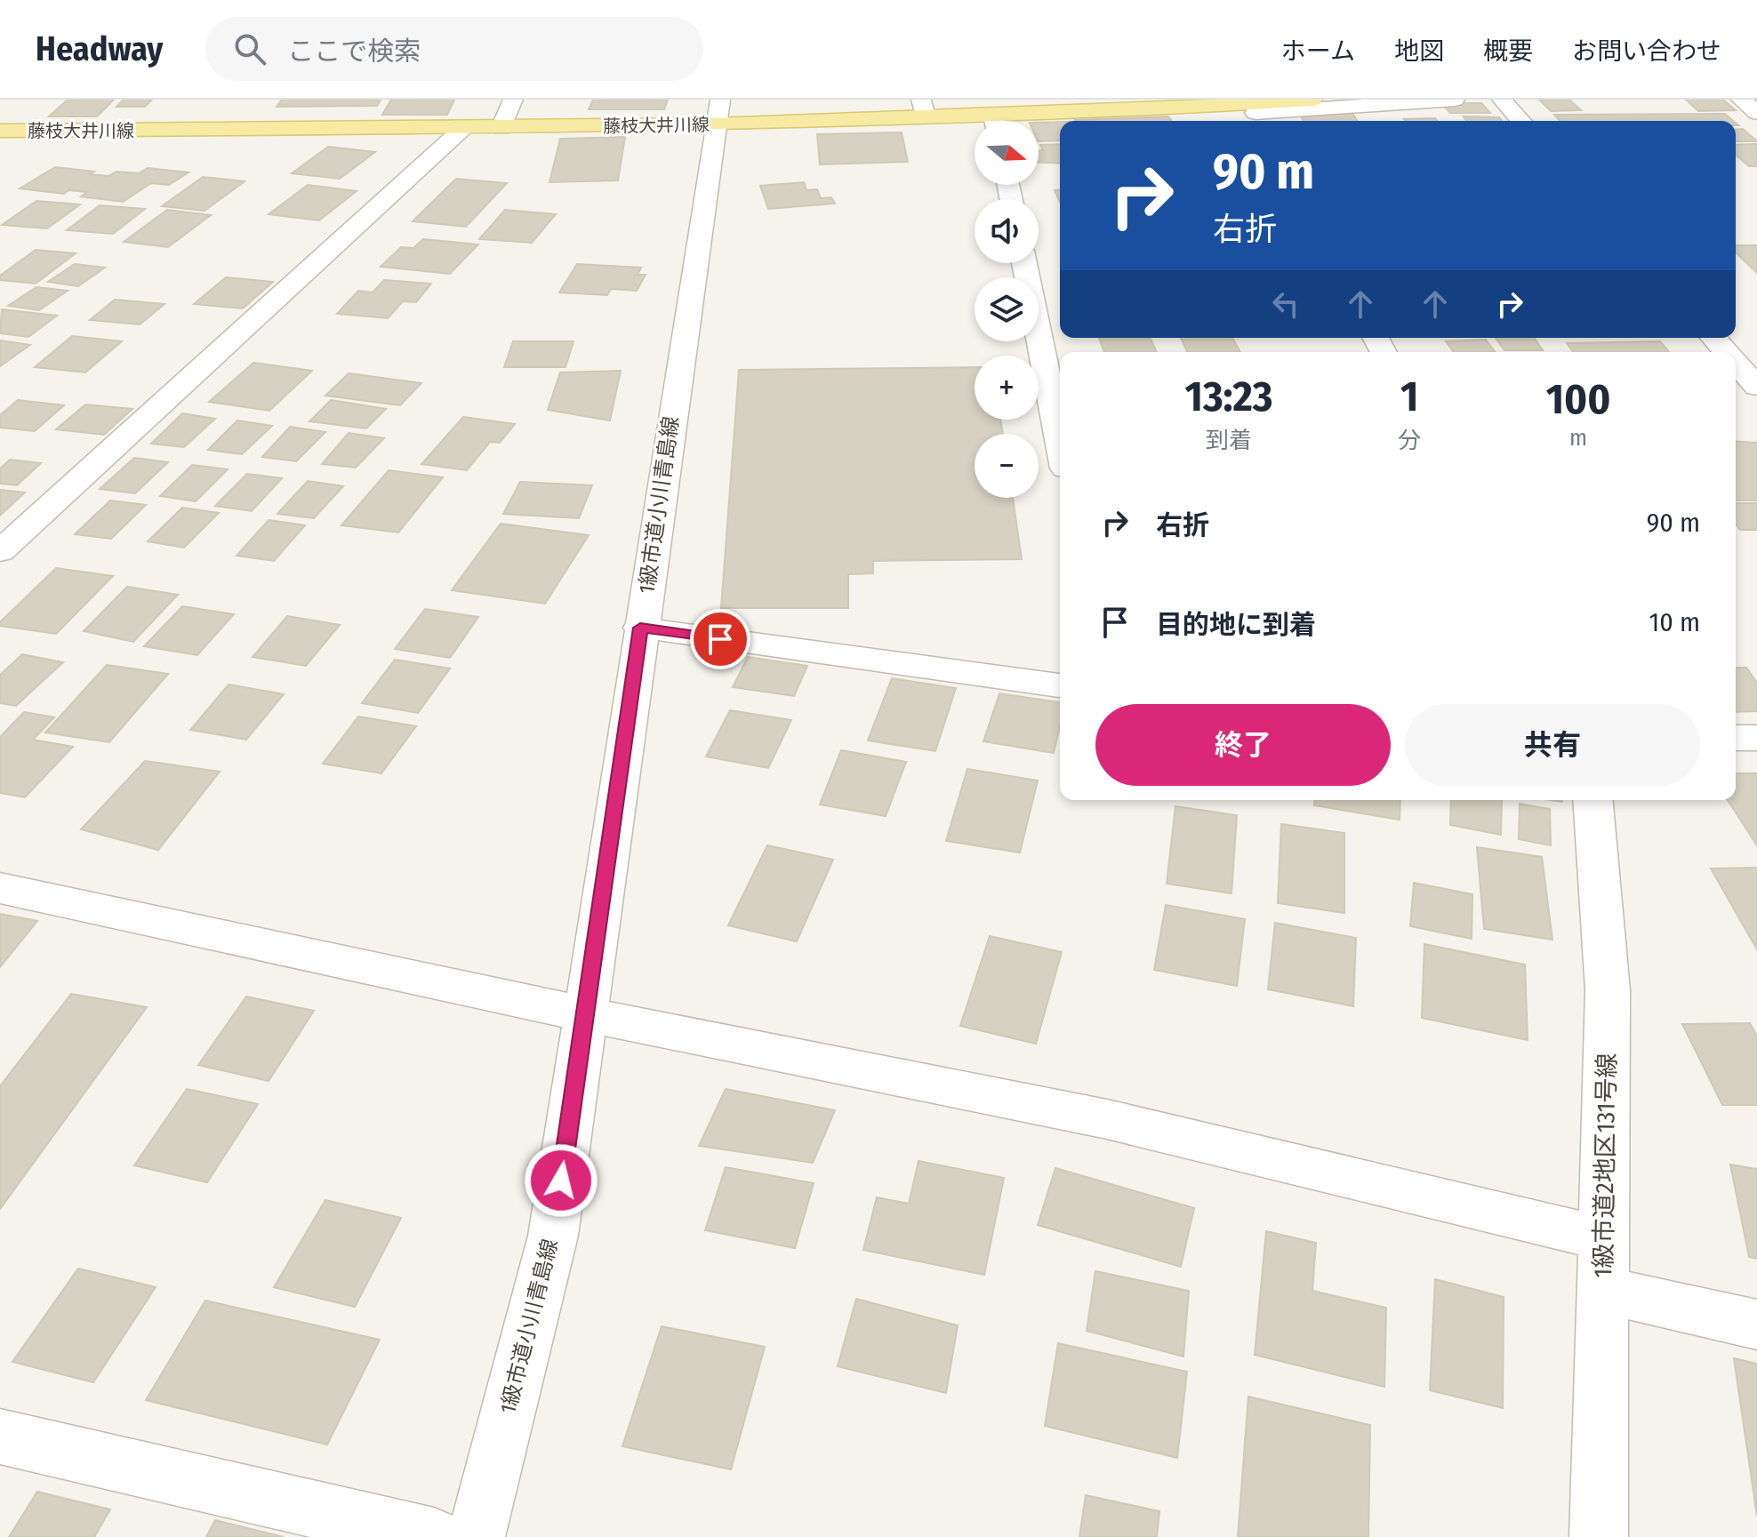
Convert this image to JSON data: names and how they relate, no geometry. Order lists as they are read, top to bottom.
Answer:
{
  "streets": {
    "main road": ["藤枝大井川線"],
    "street": ["1級市道小川青島線", "1級市道2地区131号線"]
  },
  "crossings": [
    ["藤枝大井川線", "1級市道小川青島線"]
  ],
  "north": "right",
  "page": {
    "header": "Headway",
    "search": "ここで検索",
    "nav": [
      "ホーム",
      "地図",
      "概要",
      "お問い合わせ"
    ],
    "map_buttons": ["+", "−"],
    "turn": ["90 m", "右折"],
    "eta": [
      "13:23",
      "到着",
      "1",
      "分",
      "100",
      "m"
    ],
    "list": [
      {
        "name": "右折",
        "value": "90 m"
      },
      {
        "name": "目的地に到着",
        "value": "10 m"
      }
    ],
    "buttons": ["終了", "共有"]
  }
}
